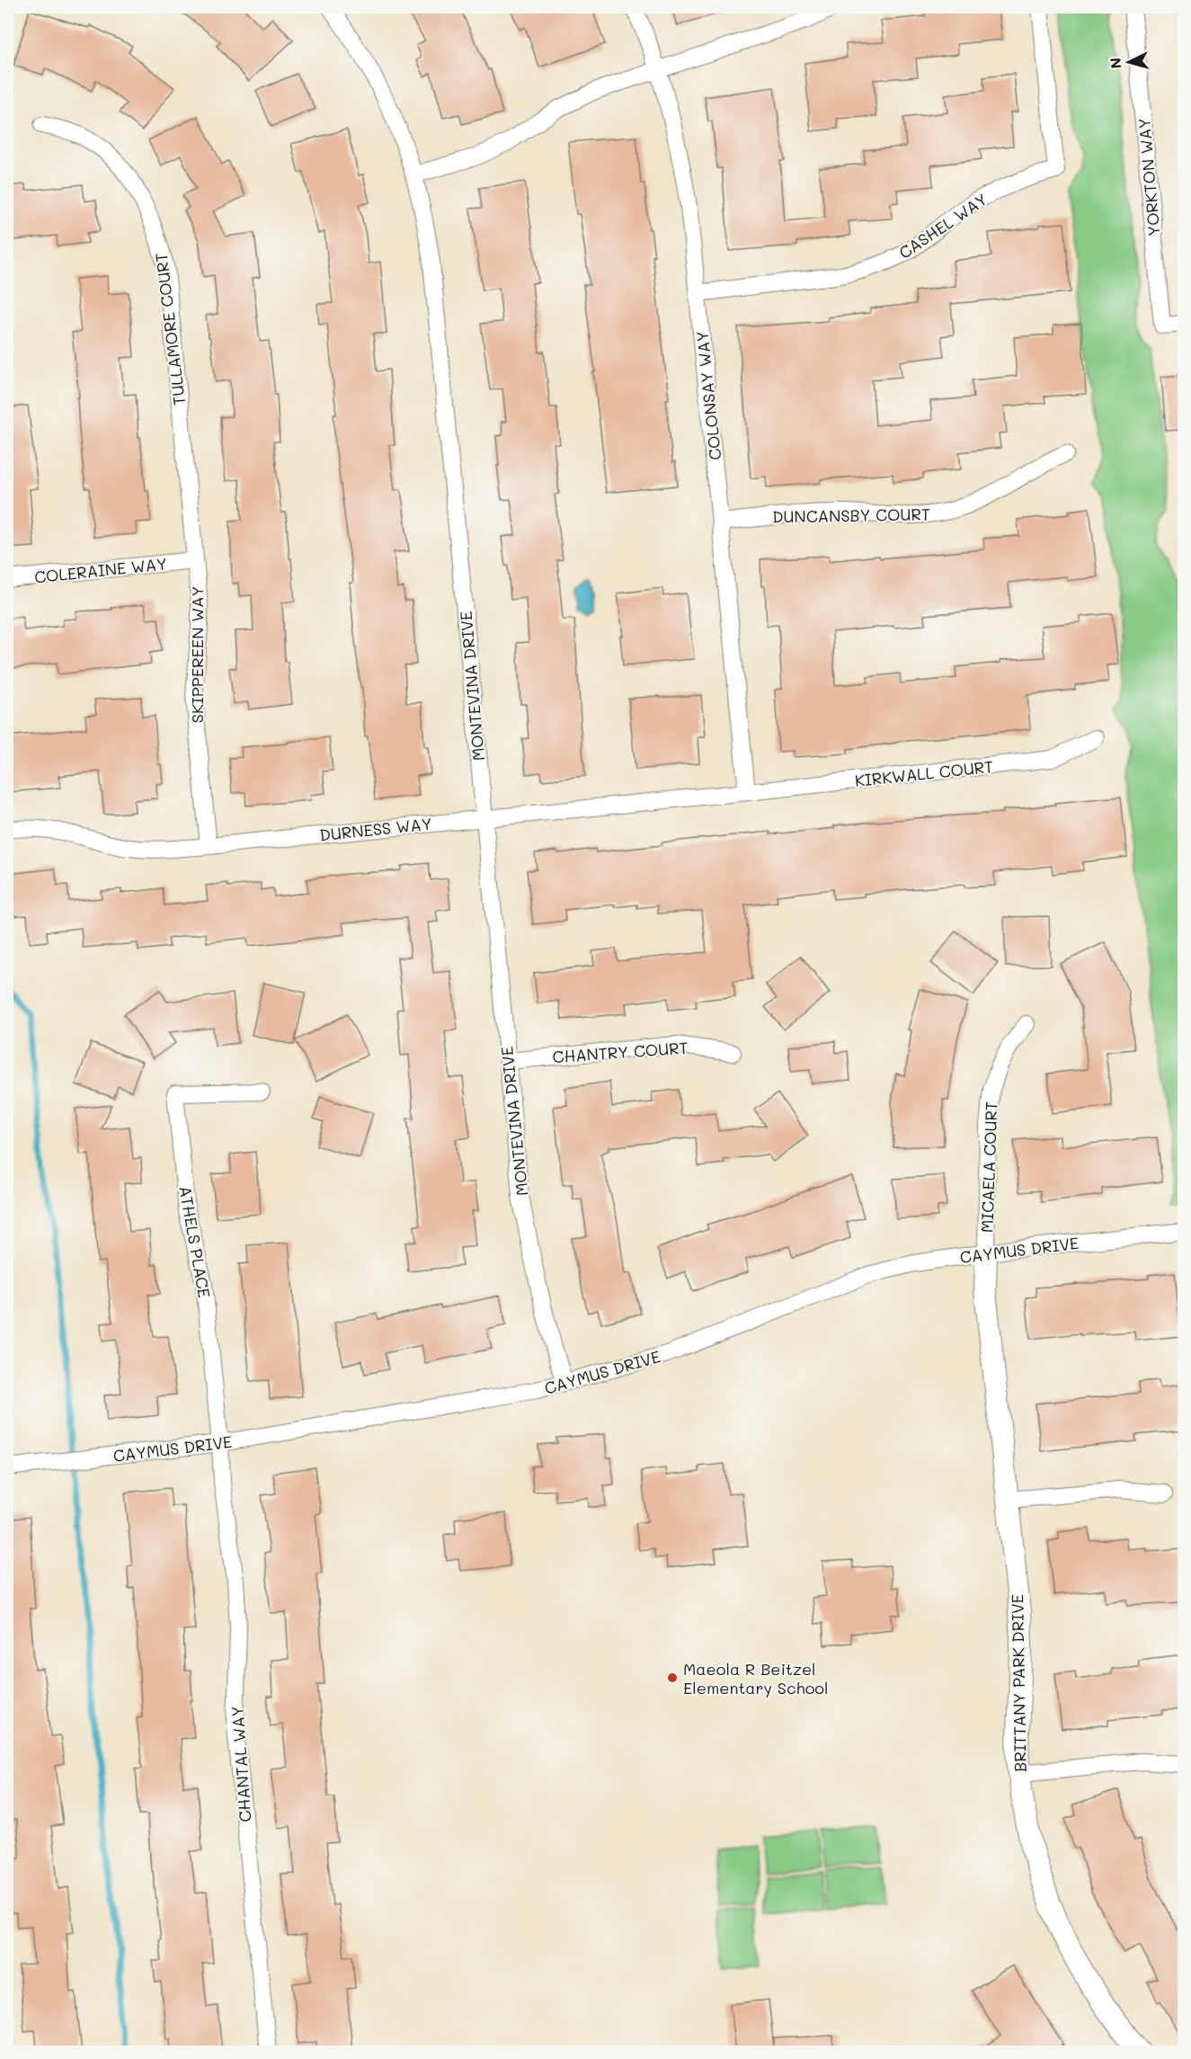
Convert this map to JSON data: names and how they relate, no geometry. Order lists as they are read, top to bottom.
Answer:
{
  "streets": {
    "street": [
      "YORKTON WAY",
      "CASHEL WAY",
      "TULLAMORE COURT",
      "COLONSAY WAY",
      "DUNCANSBY COURT",
      "COLERAINE WAY",
      "SKIPPEREEN WAY",
      "MONTEVINA DRIVE",
      "KIRKWALL COURT",
      "DURNESS WAY",
      "CHANTRY COURT",
      "MICAELA COURT",
      "ATHELS PLACE",
      "CAYMUS DRIVE",
      "BRITTANY PARK DRIVE",
      "CHANTAL WAY"
    ]
  },
  "crossings": [
    ["CASHEL WAY", "COLONSAY WAY"],
    ["TULLAMORE COURT", "COLERAINE WAY"],
    ["TULLAMORE COURT", "SKIPPEREEN WAY"],
    ["COLONSAY WAY", "DUNCANSBY COURT"],
    ["COLONSAY WAY", "KIRKWALL COURT"],
    ["COLONSAY WAY", "DURNESS WAY"],
    ["COLERAINE WAY", "SKIPPEREEN WAY"],
    ["SKIPPEREEN WAY", "DURNESS WAY"],
    ["MONTEVINA DRIVE", "DURNESS WAY"],
    ["MONTEVINA DRIVE", "CHANTRY COURT"],
    ["MONTEVINA DRIVE", "CAYMUS DRIVE"],
    ["KIRKWALL COURT", "DURNESS WAY"],
    ["MICAELA COURT", "CAYMUS DRIVE"],
    ["MICAELA COURT", "BRITTANY PARK DRIVE"],
    ["ATHELS PLACE", "CAYMUS DRIVE"],
    ["ATHELS PLACE", "CHANTAL WAY"],
    ["CAYMUS DRIVE", "BRITTANY PARK DRIVE"],
    ["CAYMUS DRIVE", "CHANTAL WAY"]
  ],
  "places": ["Maeola R Beitzel Elementary School"],
  "north": "left"
}
